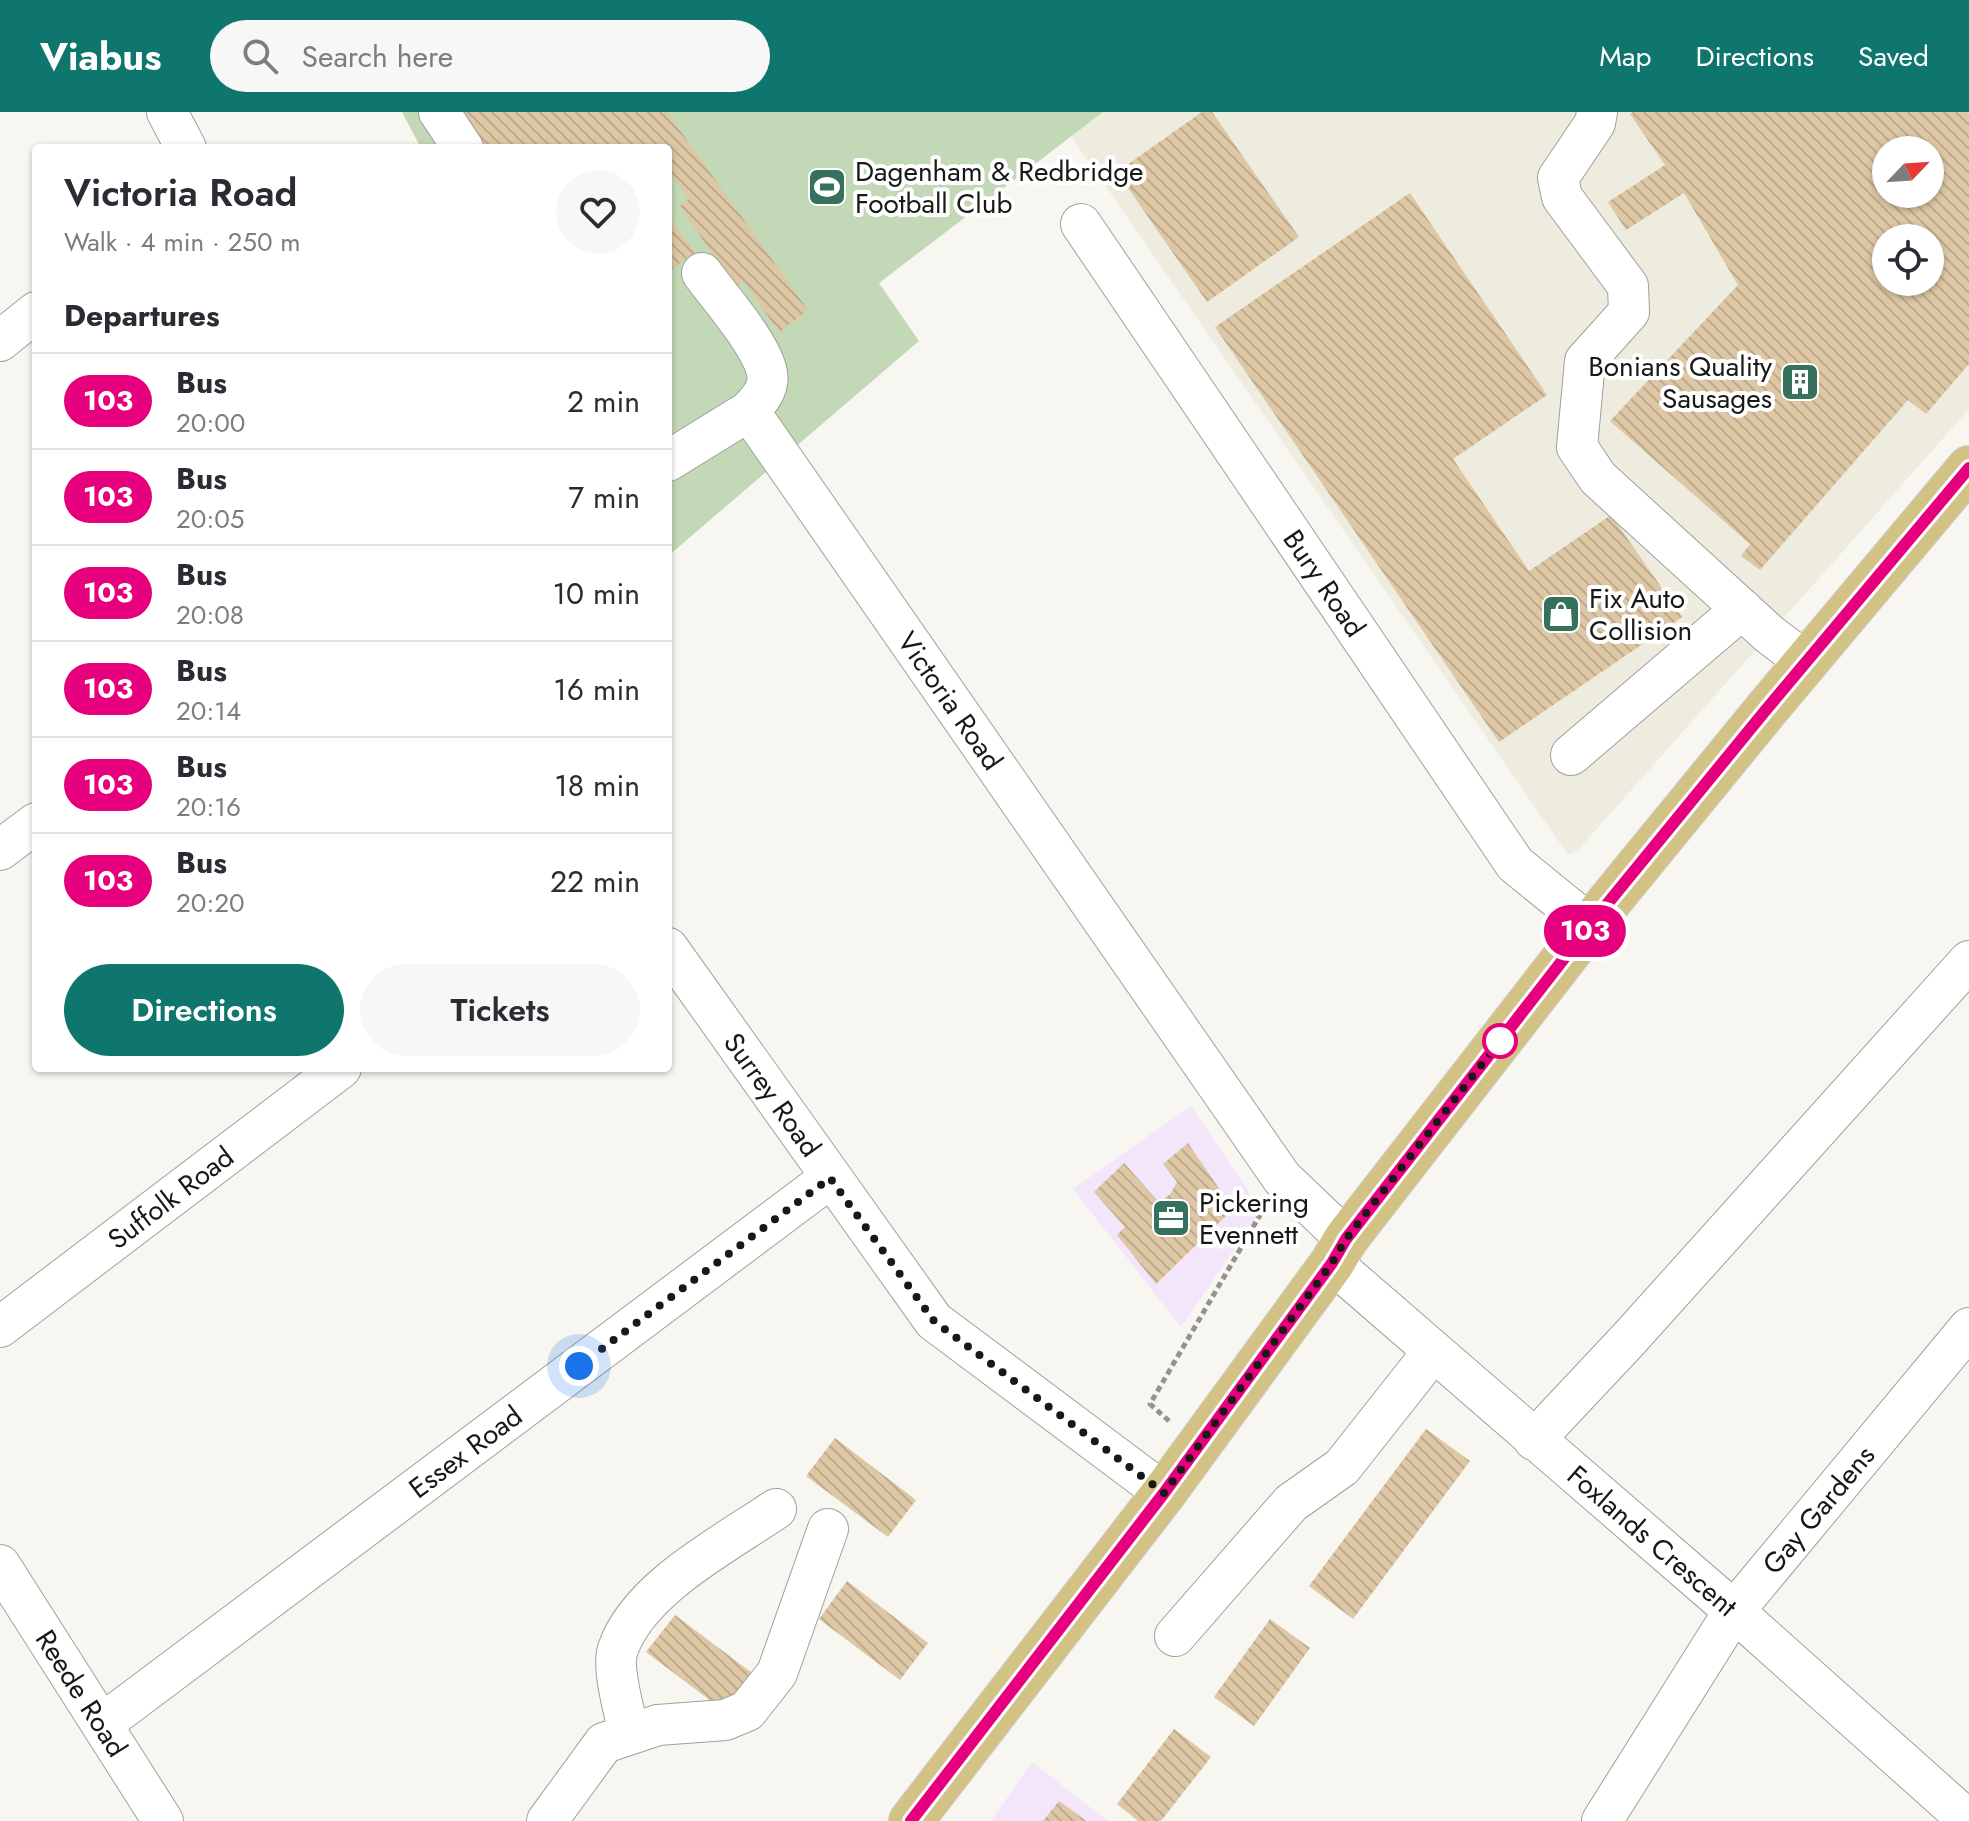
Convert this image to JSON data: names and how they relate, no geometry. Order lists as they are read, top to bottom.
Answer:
{
  "streets": {
    "street": [
      "Bury Road",
      "Victoria Road",
      "Surrey Road",
      "Suffolk Road",
      "Essex Road",
      "Gay Gardens",
      "Foxlands Crescent",
      "Reede Road"
    ]
  },
  "crossings": [
    ["Victoria Road", "Foxlands Crescent"],
    ["Surrey Road", "Essex Road"],
    ["Essex Road", "Reede Road"],
    ["Gay Gardens", "Foxlands Crescent"]
  ],
  "places": {
    "sports": ["Dagenham & Redbridge Football Club"],
    "building": ["Bonians Quality Sausages"],
    "shop": ["Fix Auto Collision"],
    "office": ["Pickering Evennett"]
  },
  "lines": ["bus line 103"],
  "north": "top right",
  "page": {
    "header": "Viabus",
    "search": "Search here",
    "nav": ["Map", "Directions", "Saved"],
    "on_map": "103",
    "heading": [
      ["Victoria Road", "Walk · 4 min · 250 m"],
      "Departures"
    ],
    "list": [
      {
        "mark": "103",
        "name": "Bus",
        "note": "20:00",
        "value": "2 min"
      },
      {
        "mark": "103",
        "name": "Bus",
        "note": "20:05",
        "value": "7 min"
      },
      {
        "mark": "103",
        "name": "Bus",
        "note": "20:08",
        "value": "10 min"
      },
      {
        "mark": "103",
        "name": "Bus",
        "note": "20:14",
        "value": "16 min"
      },
      {
        "mark": "103",
        "name": "Bus",
        "note": "20:16",
        "value": "18 min"
      },
      {
        "mark": "103",
        "name": "Bus",
        "note": "20:20",
        "value": "22 min"
      }
    ],
    "buttons": ["Directions", "Tickets"]
  }
}
